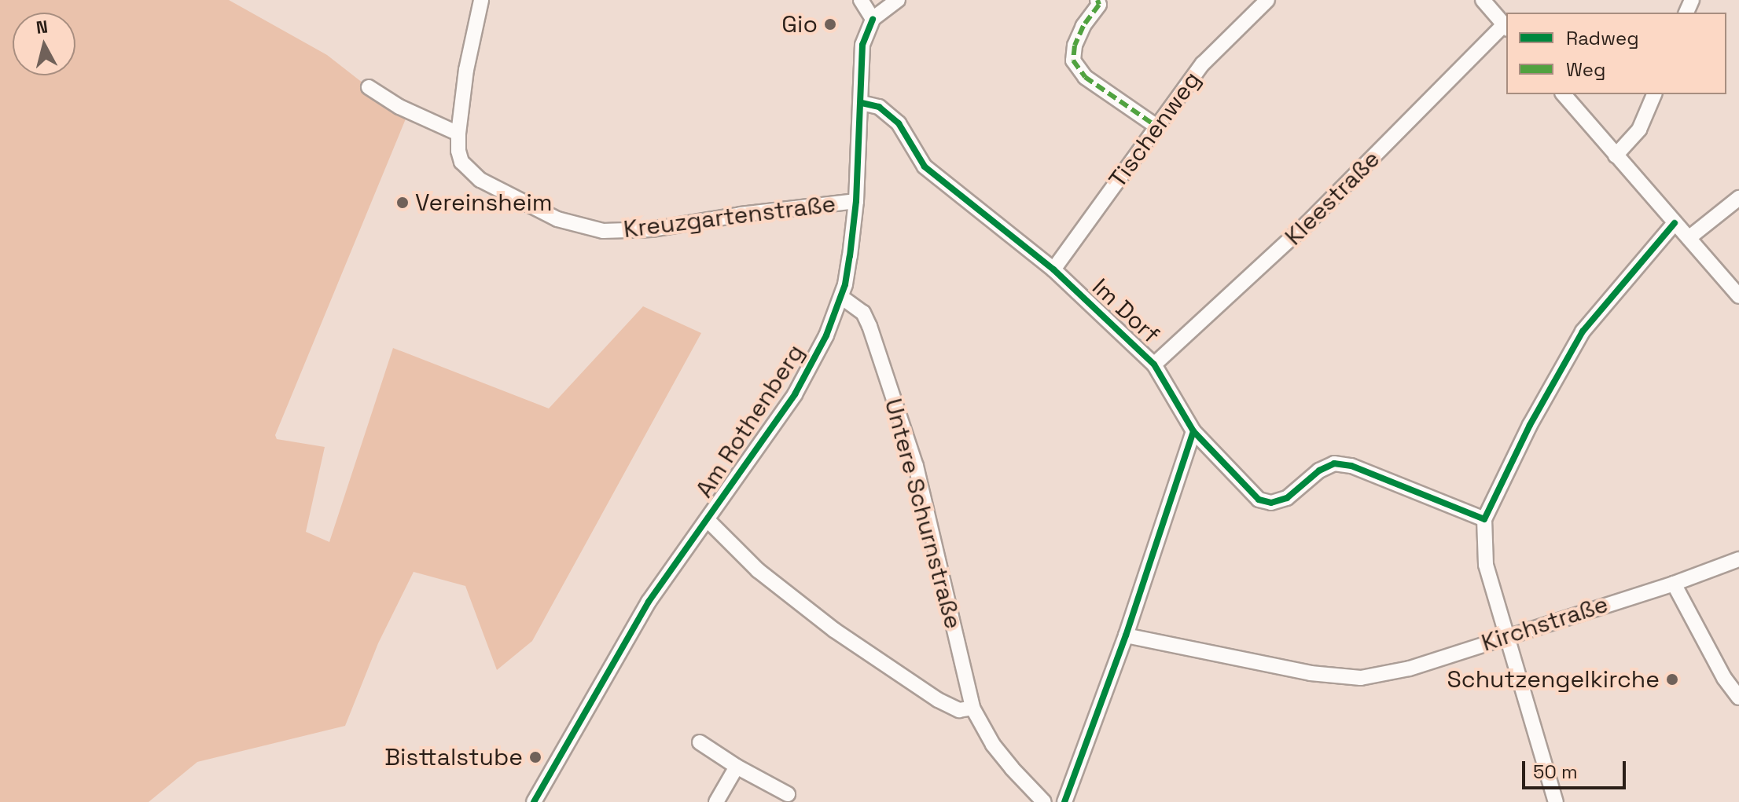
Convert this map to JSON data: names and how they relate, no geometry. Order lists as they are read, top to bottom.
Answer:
{
  "streets": {
    "street": [
      "Tischenweg",
      "Kleestraße",
      "Kreuzgartenstraße",
      "Im Dorf",
      "Am Rothenberg",
      "Untere Schurnstraße",
      "Kirchstraße"
    ]
  },
  "crossings": [
    ["Tischenweg", "Im Dorf"],
    ["Kleestraße", "Im Dorf"],
    ["Kreuzgartenstraße", "Am Rothenberg"],
    ["Im Dorf", "Am Rothenberg"],
    ["Am Rothenberg", "Untere Schurnstraße"]
  ],
  "places": [
    "Gio",
    "Vereinsheim",
    "Schutzengelkirche",
    "Bisttalstube"
  ],
  "legend": ["Radweg", "Weg"],
  "scale_bar": "50 m",
  "north": "top"
}
